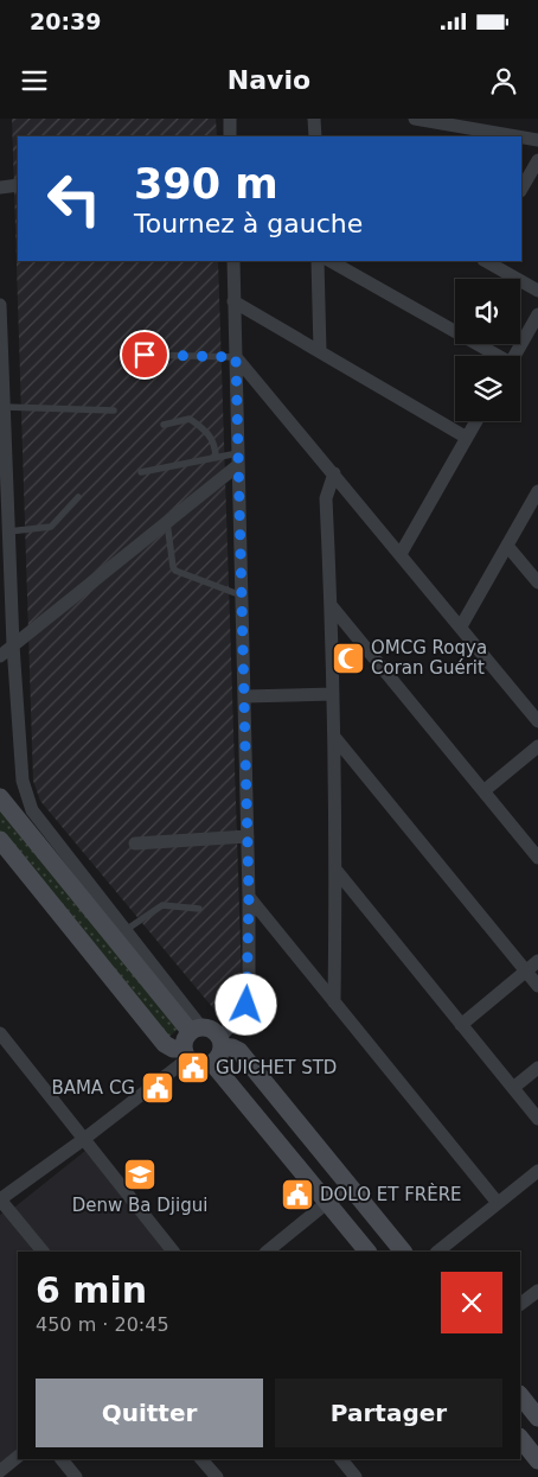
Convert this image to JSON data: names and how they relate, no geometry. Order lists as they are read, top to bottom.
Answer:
{
  "places": {
    "mosque": ["OMCG Roqya Coran Guérit"],
    "public building": ["GUICHET STD", "BAMA CG", "DOLO ET FRÈRE"],
    "school or university": ["Denw Ba Djigui"]
  },
  "page": {
    "status": "20:39",
    "header": "Navio",
    "turn": ["390 m", "Tournez à gauche"],
    "heading": ["6 min", "450 m · 20:45"],
    "buttons": ["Quitter", "Partager"]
  }
}
